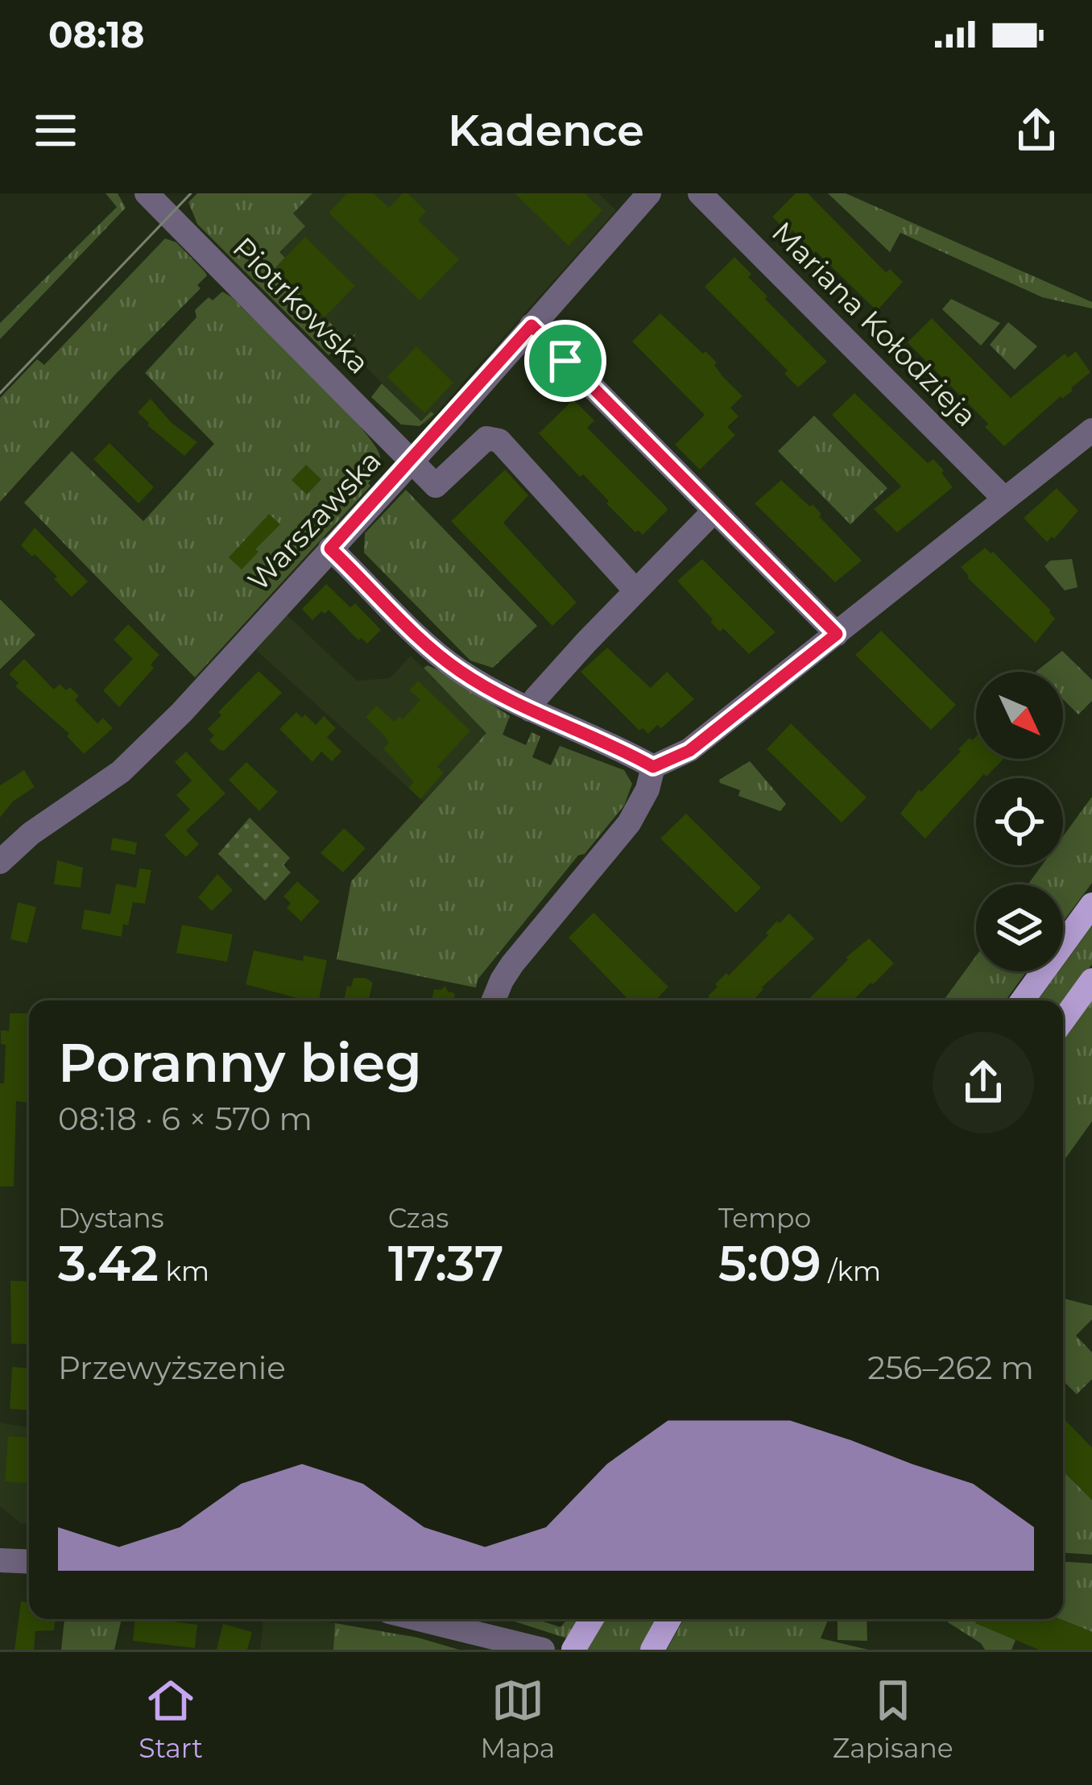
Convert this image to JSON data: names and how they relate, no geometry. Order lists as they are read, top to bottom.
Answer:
{
  "streets": {
    "street": ["Piotrkowska", "Mariana Kołodzieja", "Warszawska"]
  },
  "crossings": [
    ["Piotrkowska", "Warszawska"]
  ],
  "north": "bottom right",
  "page": {
    "status": "08:18",
    "header": "Kadence",
    "heading": ["Poranny bieg", "08:18 · 6 × 570 m"],
    "stats": [
      ["Dystans", "3.42 km"],
      ["Czas", "17:37"],
      ["Tempo", "5:09 /km"]
    ],
    "chart": ["Przewyższenie", "256–262 m"],
    "tabs": ["Start", "Mapa", "Zapisane"]
  }
}
